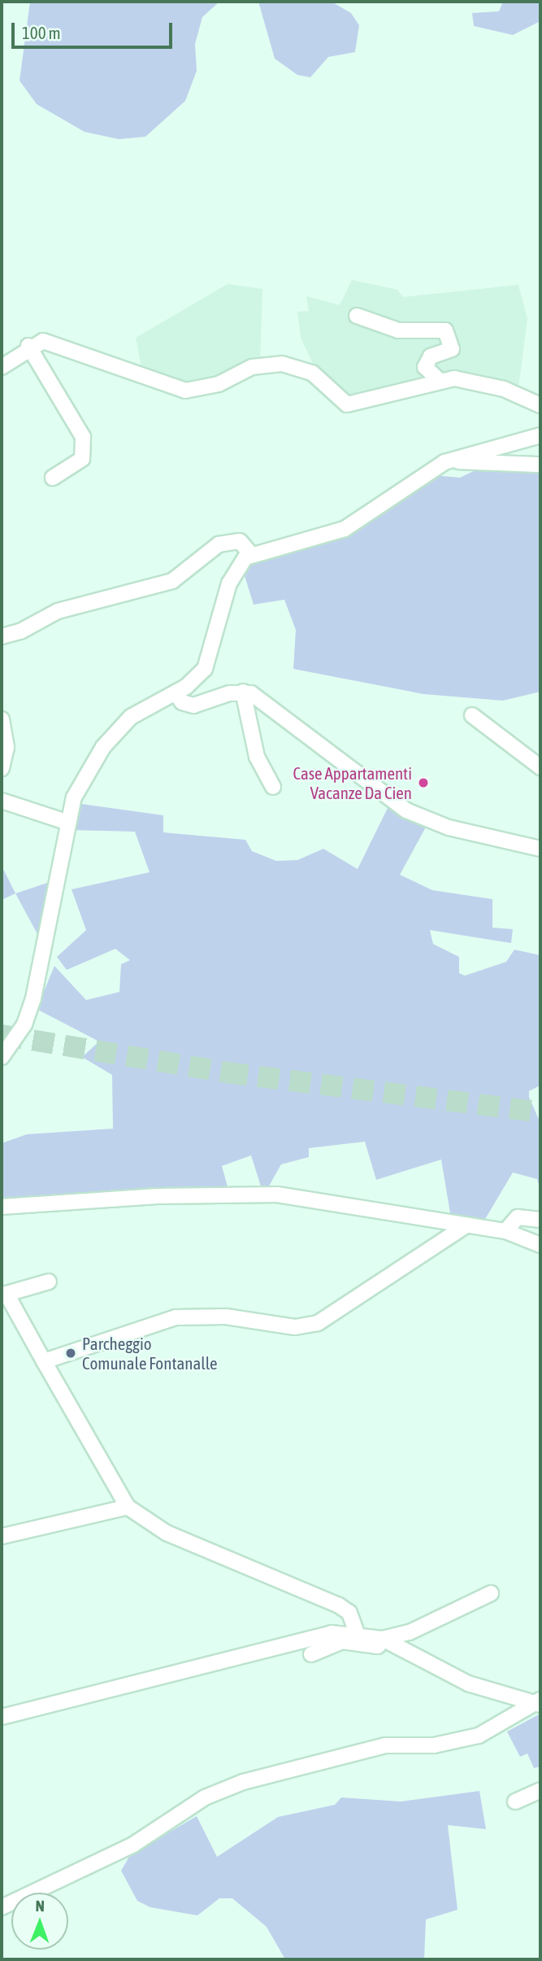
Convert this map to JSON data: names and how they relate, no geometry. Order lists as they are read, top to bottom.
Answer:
{
  "places": ["Case Appartamenti Vacanze Da Cien", "Parcheggio Comunale Fontanalle"],
  "scale_bar": "100 m",
  "north": "top"
}
